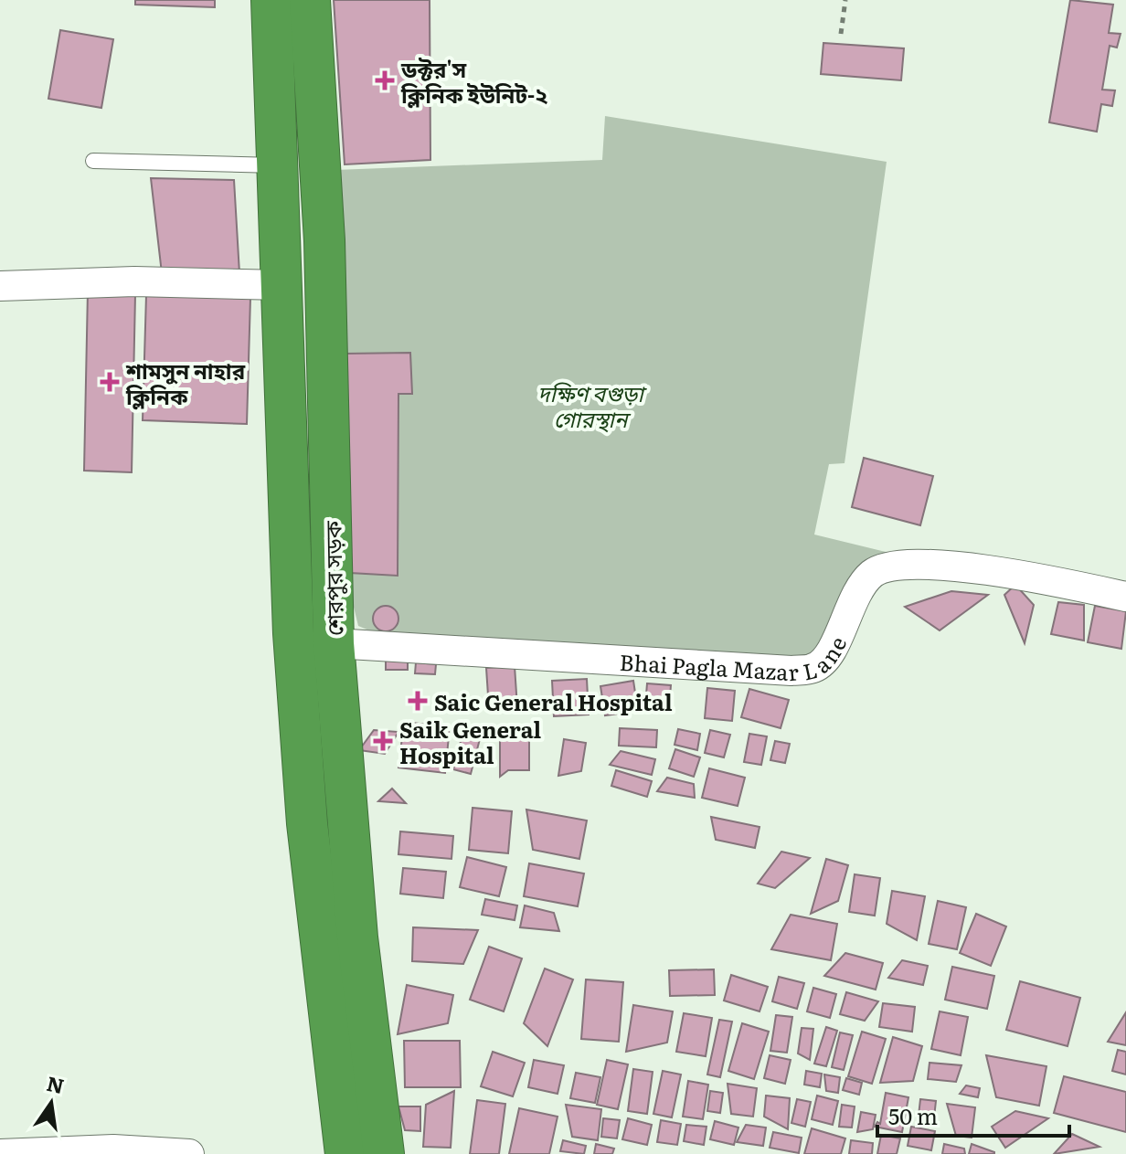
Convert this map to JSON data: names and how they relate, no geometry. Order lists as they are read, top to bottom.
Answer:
{
  "streets": {
    "highway": ["শেরপুর সড়ক"],
    "street": ["Bhai Pagla Mazar Lane"]
  },
  "crossings": [
    ["শেরপুর সড়ক", "Bhai Pagla Mazar Lane"]
  ],
  "parks": ["দক্ষিণ বগুড়া গোরস্থান"],
  "places": {
    "health": [
      "ডক্টর'স ক্লিনিক ইউনিট-২",
      "শামসুন নাহার ক্লিনিক",
      "Saic General Hospital",
      "Saik General Hospital"
    ]
  },
  "scale_bar": "50 m",
  "north": "top"
}
